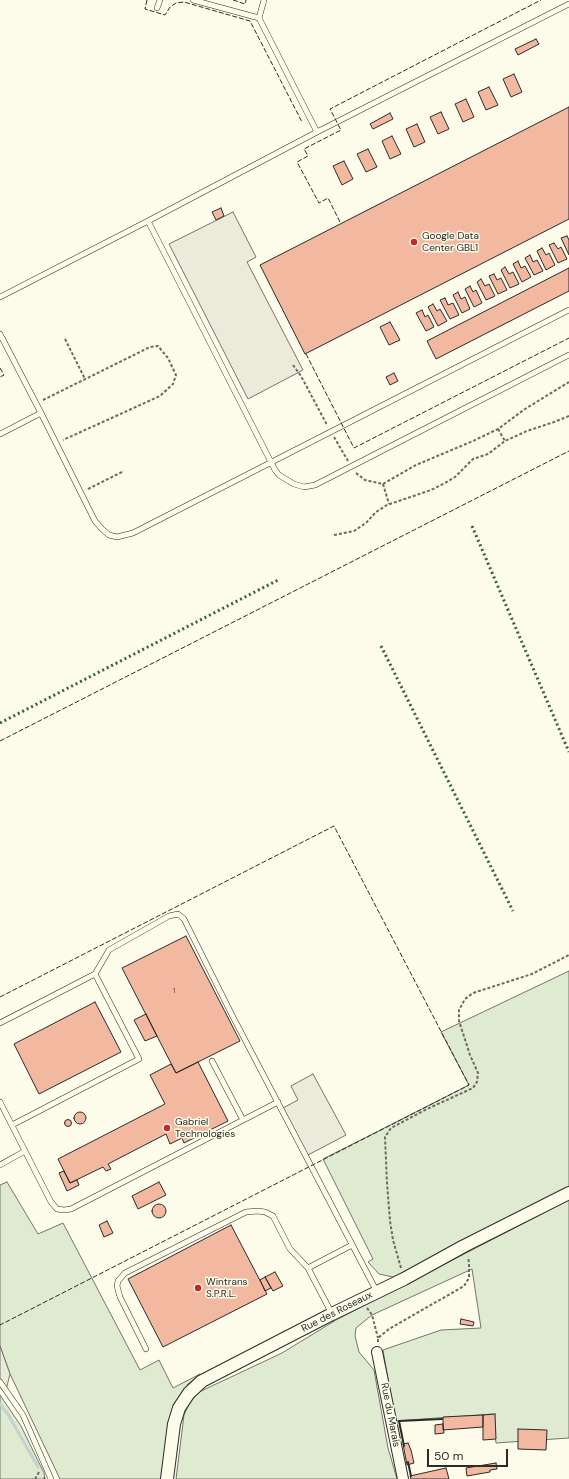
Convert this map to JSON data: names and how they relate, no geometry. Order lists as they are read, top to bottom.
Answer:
{
  "streets": {
    "street": ["Rue des Roseaux", "Rue du Marais"]
  },
  "places": ["Google Data Center GBL1", "Gabriel Technologies", "Wintrans S.P.R.L."],
  "house_numbers": ["1"],
  "scale_bar": "50 m"
}
